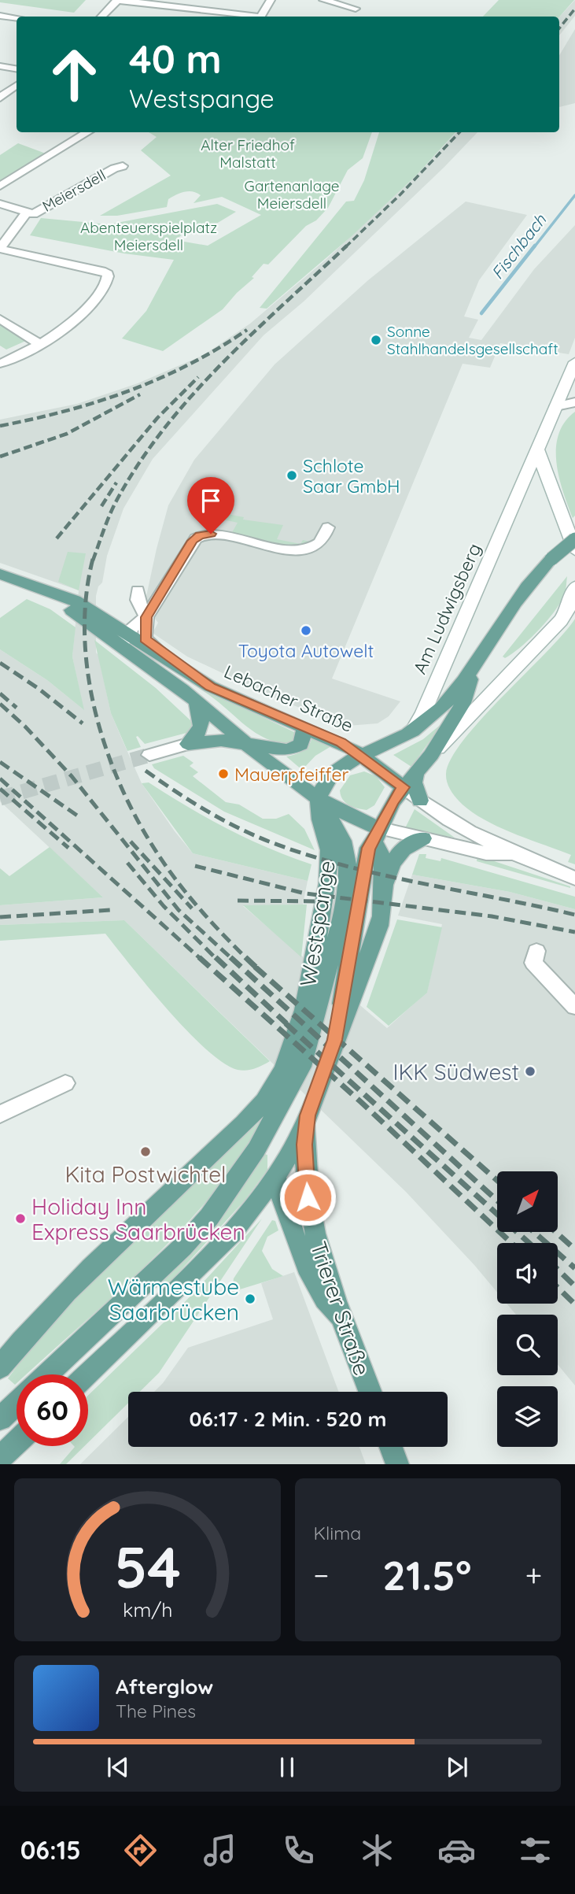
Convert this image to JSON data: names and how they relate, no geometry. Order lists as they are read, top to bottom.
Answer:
{
  "streets": {
    "main road": [
      "Am Ludwigsberg",
      "Lebacher Straße",
      "Westspange",
      "Trierer Straße"
    ],
    "street": ["Meiersdell"]
  },
  "crossings": [
    ["Lebacher Straße", "Westspange"],
    ["Westspange", "Trierer Straße"]
  ],
  "water": ["Fischbach"],
  "parks": ["Alter Friedhof Malstatt", "Gartenanlage Meiersdell", "Abenteuerspielplatz Meiersdell"],
  "places": [
    "Sonne Stahlhandelsgesellschaft",
    "Schlote Saar GmbH",
    "Toyota Autowelt",
    "Mauerpfeiffer",
    "IKK Südwest",
    "Kita Postwichtel",
    "Holiday Inn Express Saarbrücken",
    "Wärmestube Saarbrücken"
  ],
  "north": "top right",
  "page": {
    "turn": ["40 m", "Westspange"],
    "limit": "60",
    "trip": "06:17 · 2 Min. · 520 m",
    "tile": "Klima",
    "heat": ["−", "21.5°", "+"],
    "song": ["Afterglow", "The Pines"],
    "tabs": "06:15",
    "gauge": ["54", "km/h"]
  }
}
